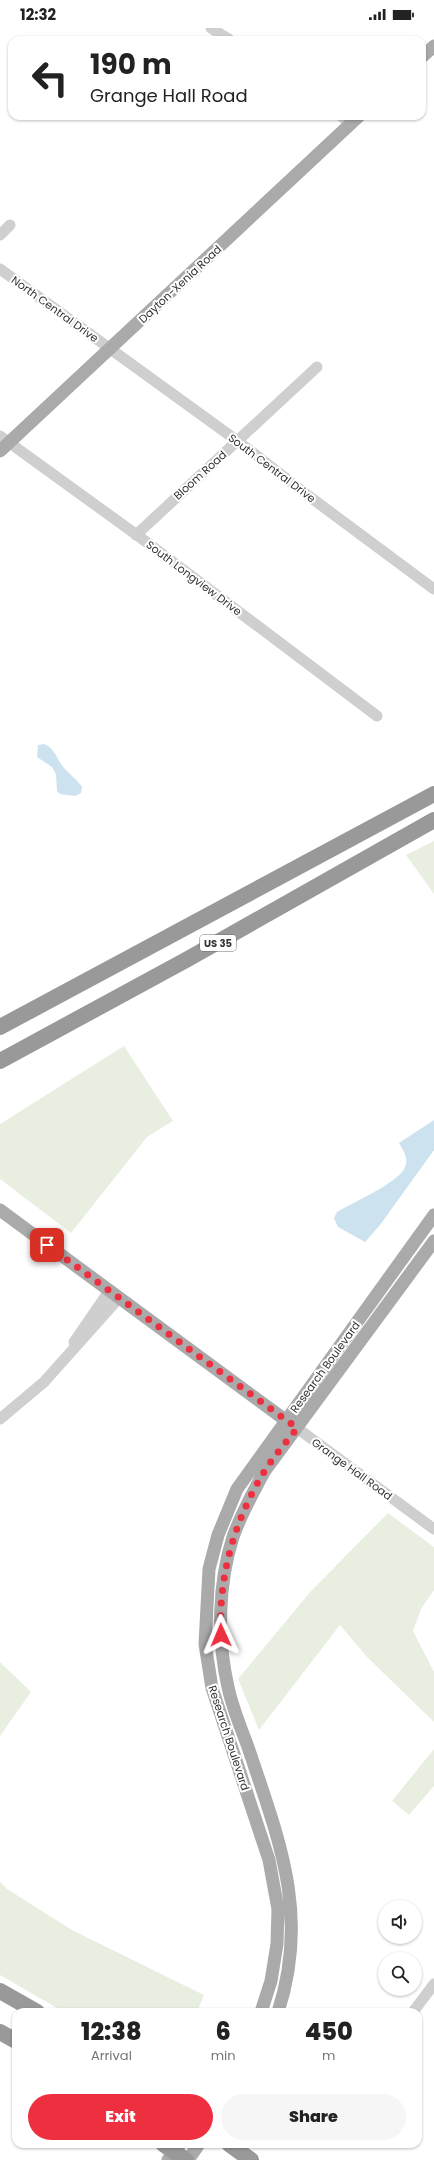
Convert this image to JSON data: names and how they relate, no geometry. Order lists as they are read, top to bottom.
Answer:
{
  "streets": {
    "highway": ["US 35"],
    "main road": ["Dayton-Xenia Road", "Research Boulevard", "Grange Hall Road"],
    "street": [
      "North Central Drive",
      "South Central Drive",
      "Bloom Road",
      "South Longview Drive"
    ]
  },
  "crossings": [
    ["Dayton-Xenia Road", "North Central Drive"],
    ["Dayton-Xenia Road", "South Central Drive"],
    ["Dayton-Xenia Road", "South Longview Drive"],
    ["North Central Drive", "South Central Drive"],
    ["South Central Drive", "Bloom Road"],
    ["Bloom Road", "South Longview Drive"],
    ["Research Boulevard", "Grange Hall Road"]
  ],
  "page": {
    "status": "12:32",
    "turn": ["190 m", "Grange Hall Road"],
    "eta": [
      "12:38",
      "Arrival",
      "6",
      "min",
      "450",
      "m"
    ],
    "buttons": ["Exit", "Share"]
  }
}
